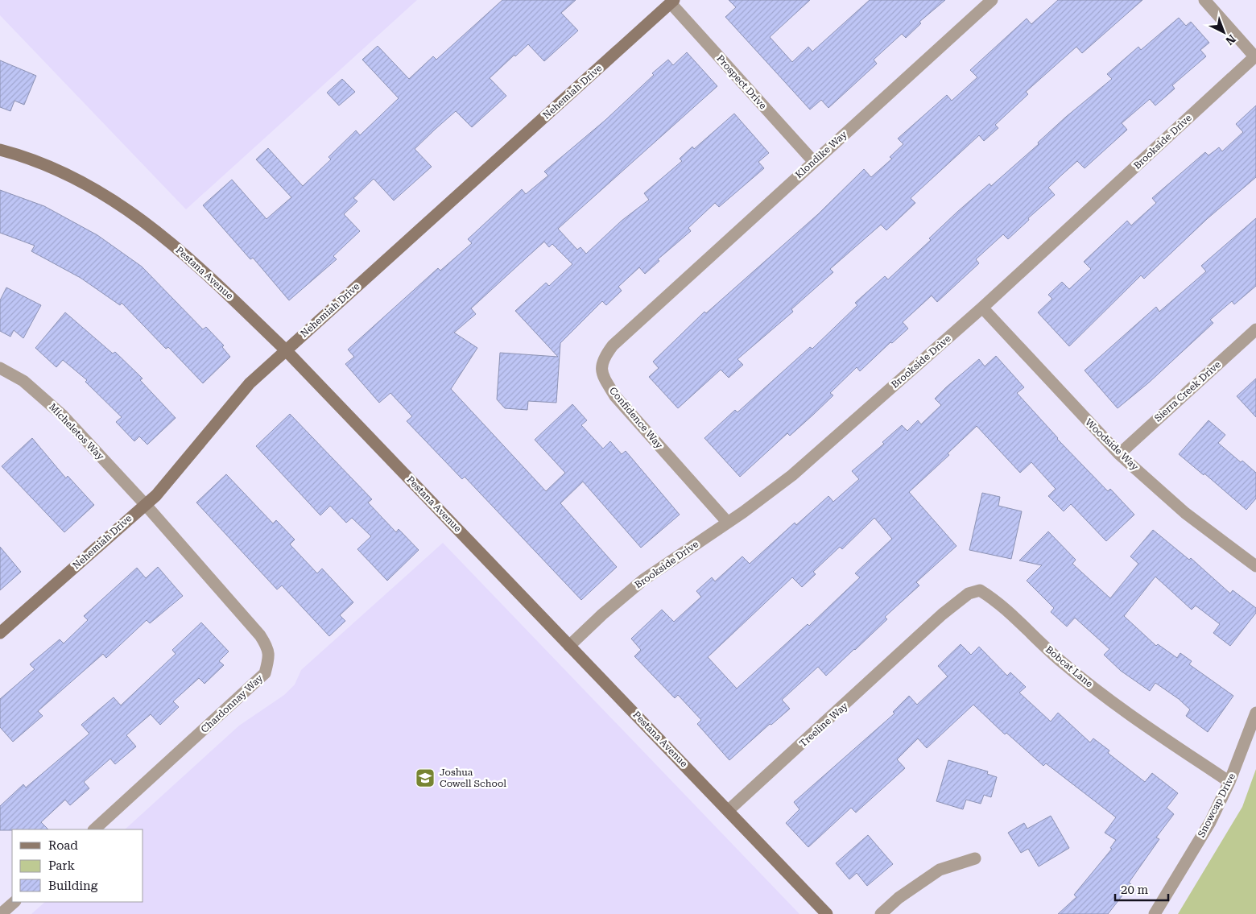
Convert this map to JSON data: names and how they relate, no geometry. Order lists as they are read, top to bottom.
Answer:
{
  "streets": {
    "street": [
      "Prospect Drive",
      "Nehemiah Drive",
      "Brookside Drive",
      "Klondike Way",
      "Pestana Avenue",
      "Sierra Creek Drive",
      "Confidence Way",
      "Micheletos Way",
      "Woodside Way",
      "Bobcat Lane",
      "Chardonnay Way",
      "Treeline Way",
      "Snowcap Drive"
    ]
  },
  "crossings": [
    ["Prospect Drive", "Nehemiah Drive"],
    ["Prospect Drive", "Klondike Way"],
    ["Nehemiah Drive", "Pestana Avenue"],
    ["Nehemiah Drive", "Micheletos Way"],
    ["Nehemiah Drive", "Chardonnay Way"],
    ["Brookside Drive", "Pestana Avenue"],
    ["Brookside Drive", "Confidence Way"],
    ["Brookside Drive", "Woodside Way"],
    ["Klondike Way", "Confidence Way"],
    ["Pestana Avenue", "Treeline Way"],
    ["Sierra Creek Drive", "Woodside Way"],
    ["Micheletos Way", "Chardonnay Way"],
    ["Bobcat Lane", "Treeline Way"],
    ["Bobcat Lane", "Snowcap Drive"]
  ],
  "places": {
    "school or university": ["Joshua Cowell School"]
  },
  "legend": ["Road", "Park", "Building"],
  "scale_bar": "20 m",
  "north": "bottom right"
}
